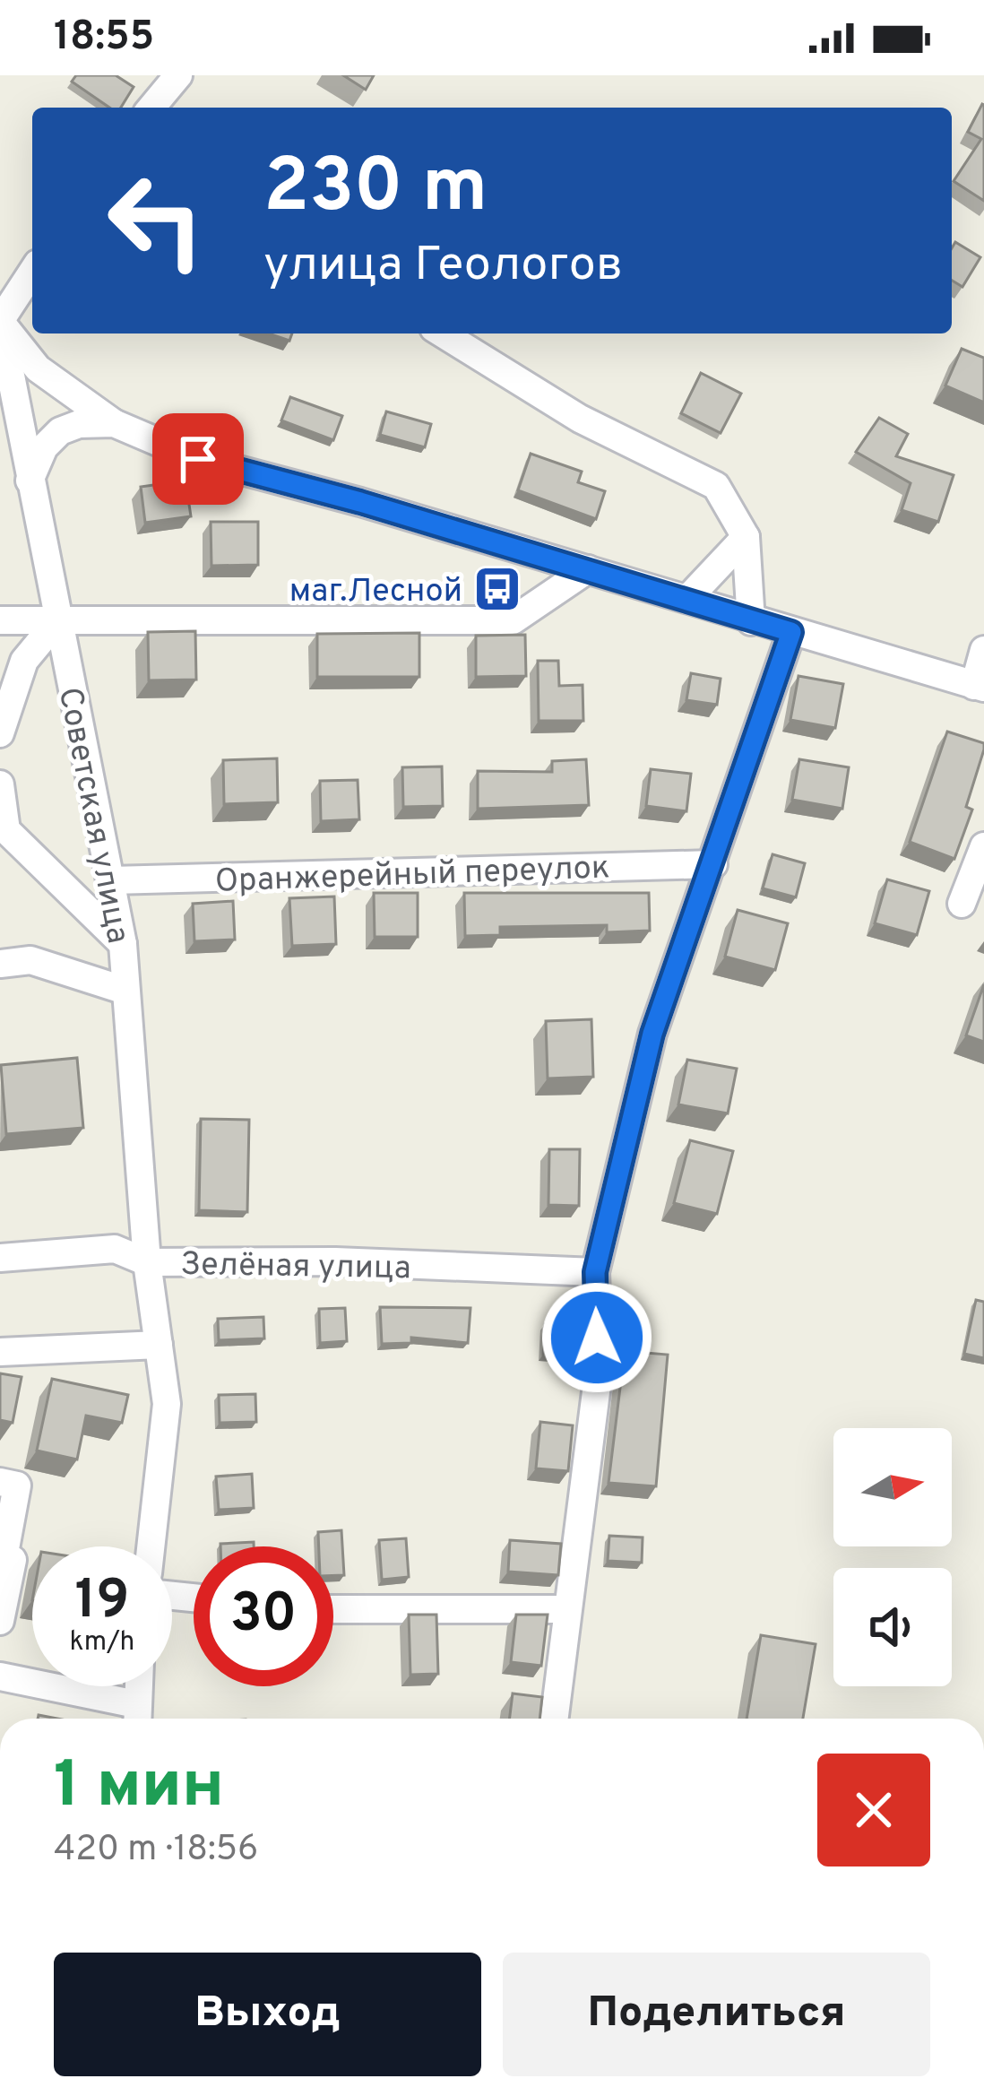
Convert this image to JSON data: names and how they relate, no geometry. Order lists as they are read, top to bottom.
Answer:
{
  "streets": {
    "street": ["Советская улица", "Оранжерейный переулок", "Зелёная улица"]
  },
  "crossings": [
    ["Советская улица", "Оранжерейный переулок"],
    ["Советская улица", "Зелёная улица"]
  ],
  "places": {
    "bus stop": ["маг.Лесной"]
  },
  "north": "right",
  "page": {
    "status": "18:55",
    "turn": ["230 m", "улица Геологов"],
    "speed": "19 km/h",
    "limit": "30",
    "heading": ["1 мин", "420 m · 18:56"],
    "buttons": ["Выход", "Поделиться"]
  }
}
